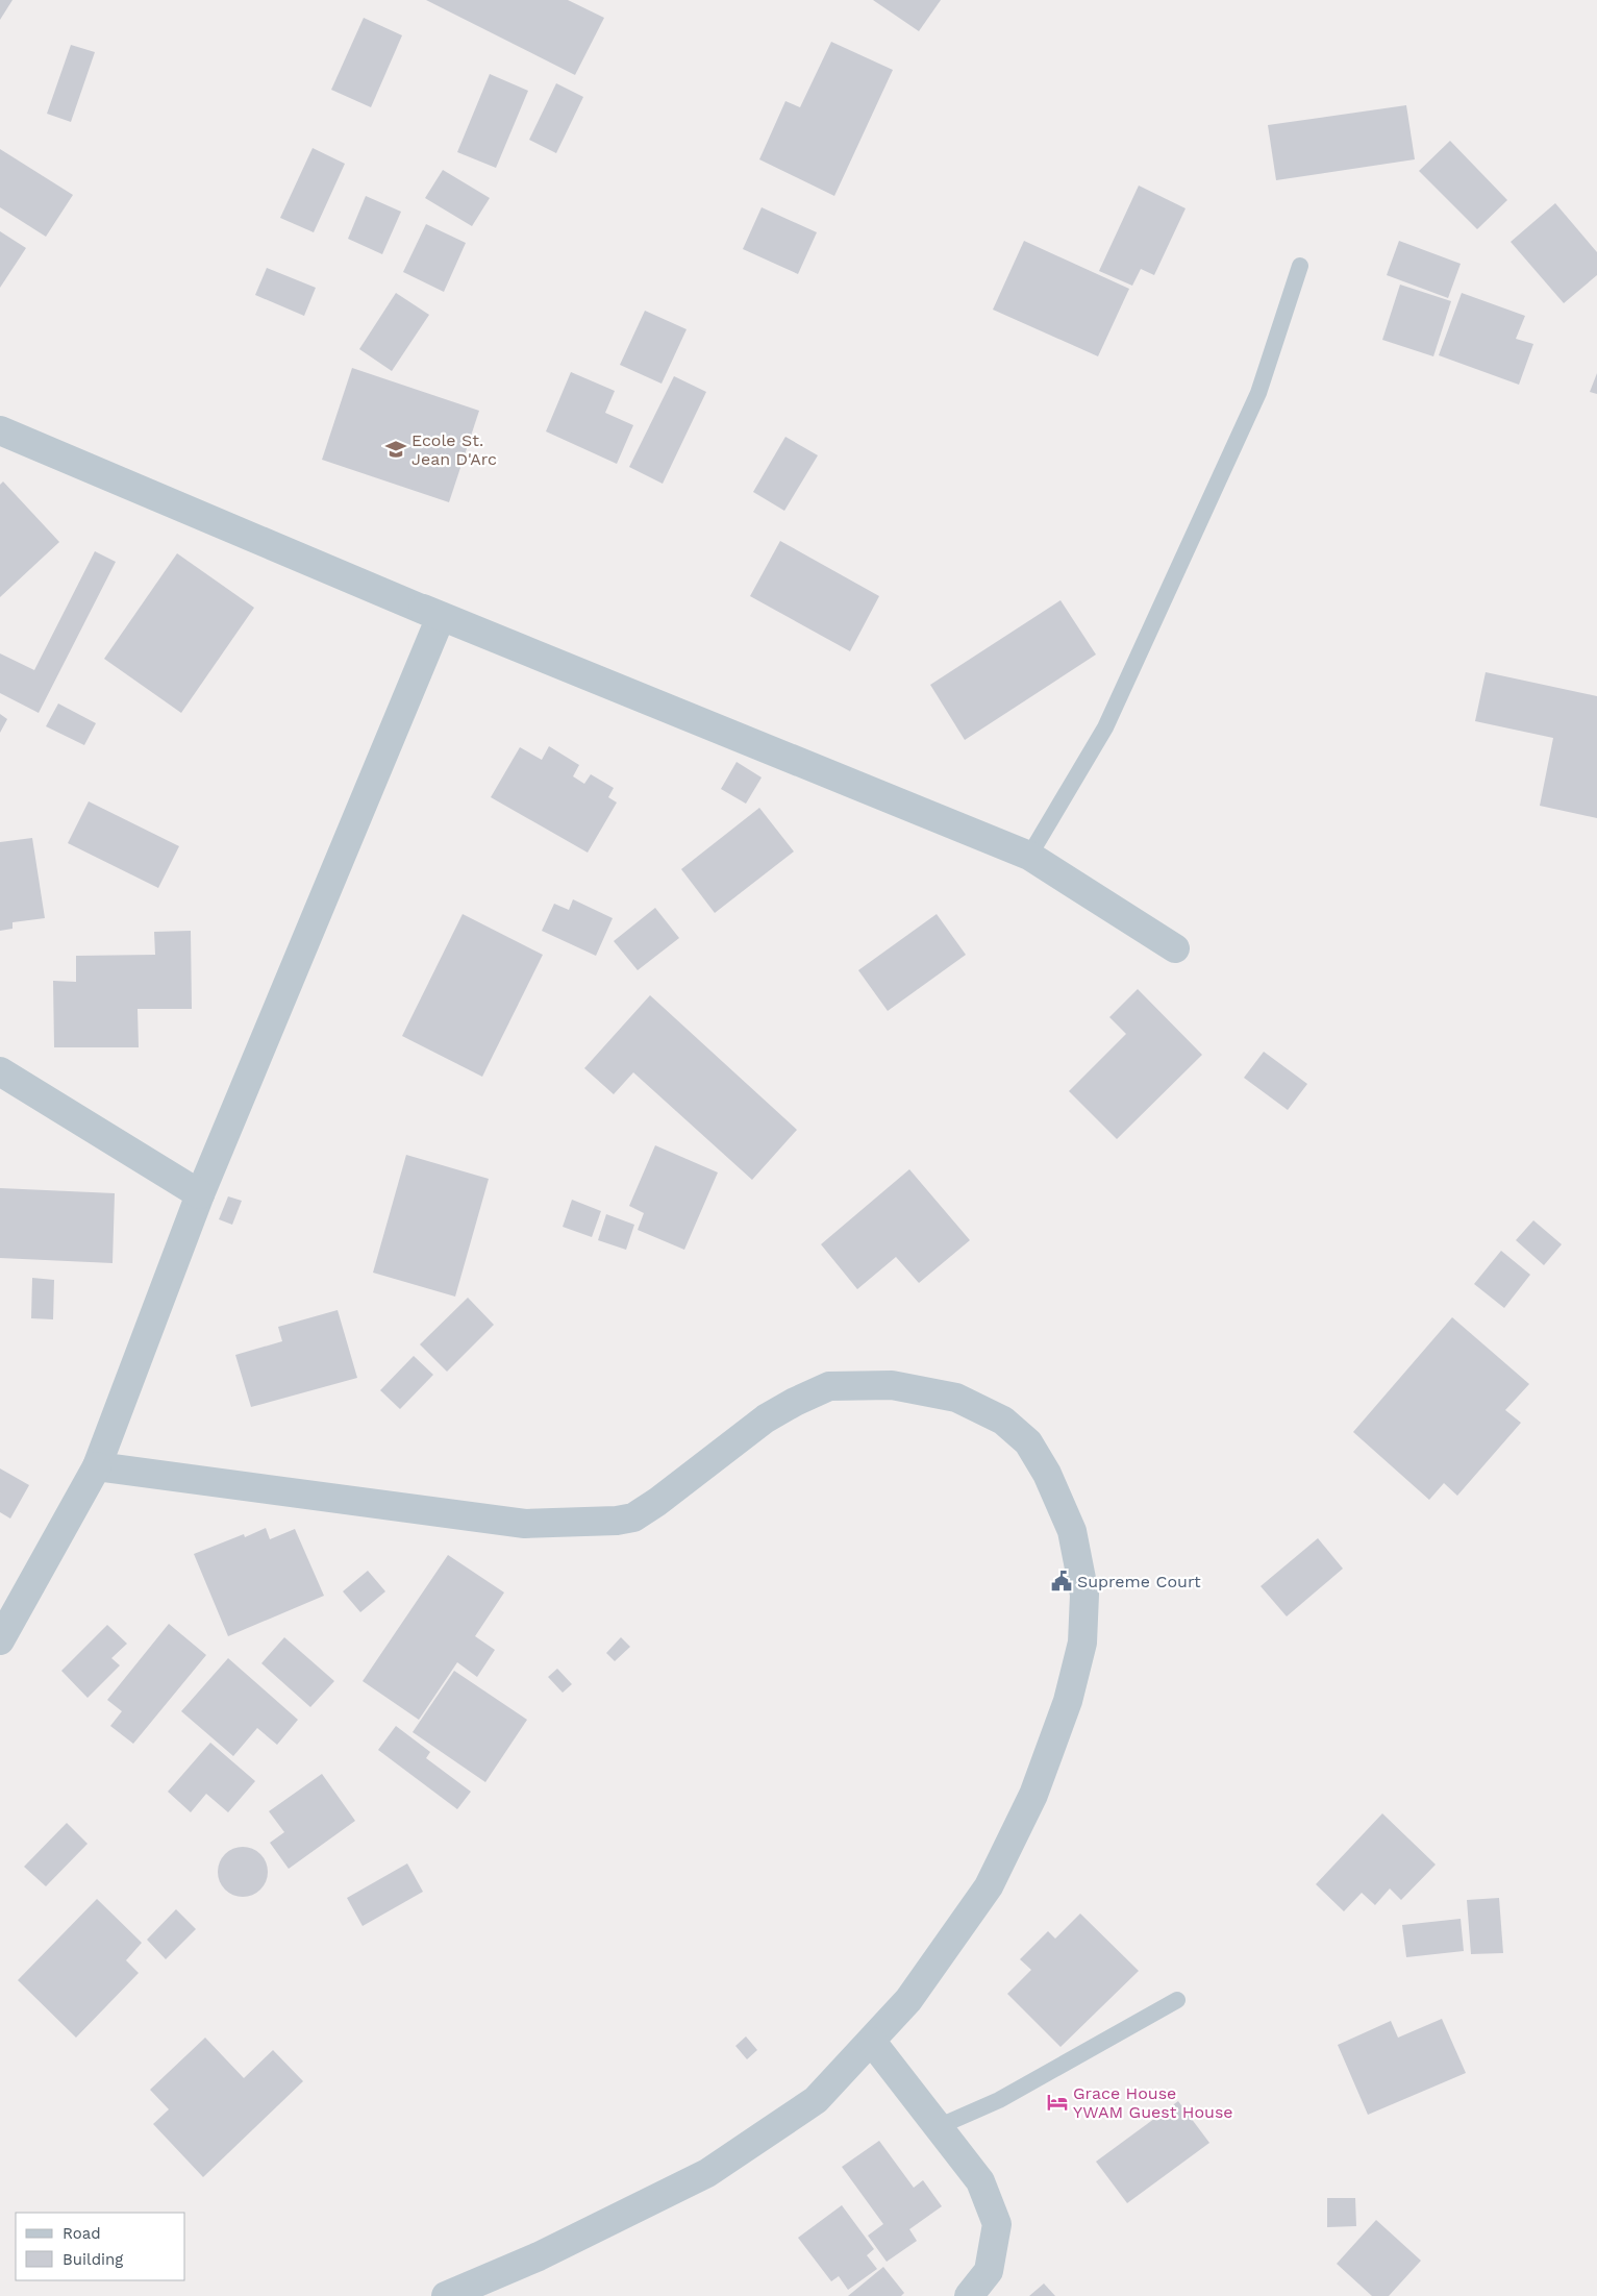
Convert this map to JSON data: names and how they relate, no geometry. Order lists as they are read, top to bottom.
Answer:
{
  "places": {
    "school or university": ["Ecole St. Jean D'Arc"],
    "public building": ["Supreme Court"],
    "hotel": ["Grace House YWAM Guest House"]
  },
  "legend": ["Road", "Building"]
}
